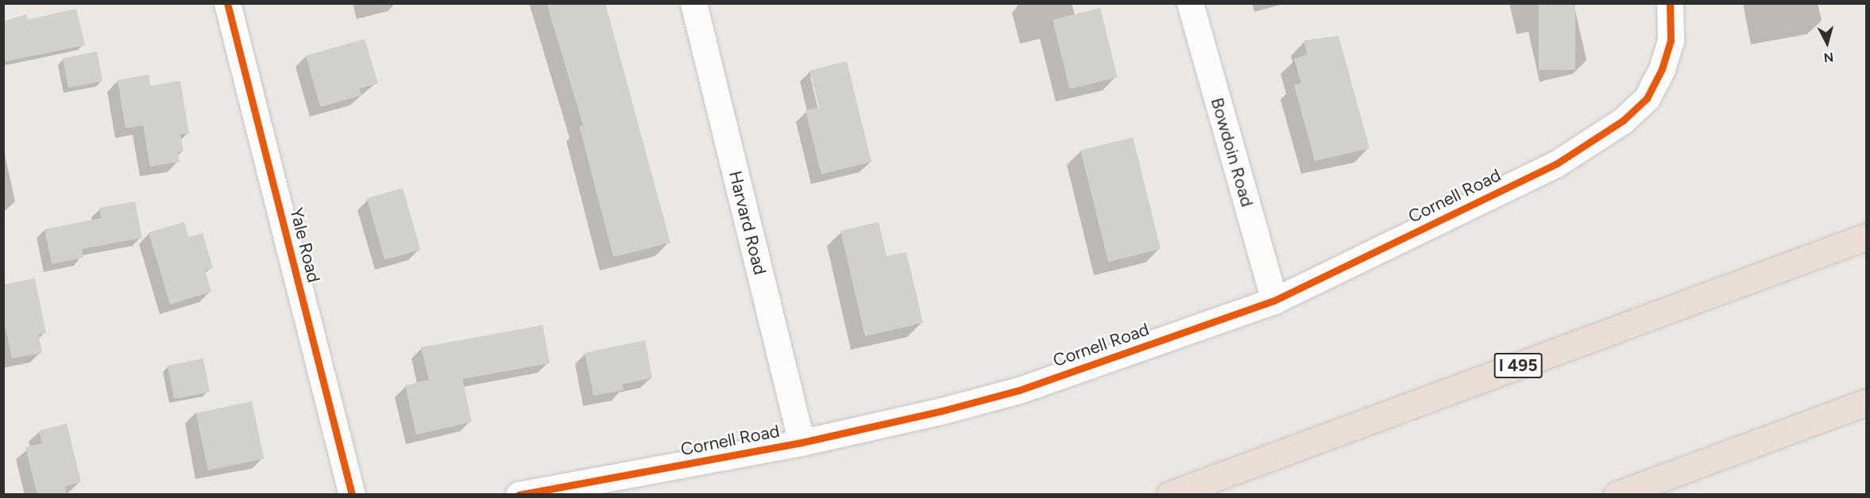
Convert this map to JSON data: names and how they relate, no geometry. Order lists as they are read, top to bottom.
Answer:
{
  "streets": {
    "highway": ["I 495"],
    "street": [
      "Bowdoin Road",
      "Cornell Road",
      "Harvard Road",
      "Yale Road"
    ]
  },
  "crossings": [
    ["Bowdoin Road", "Cornell Road"],
    ["Cornell Road", "Harvard Road"]
  ],
  "north": "bottom"
}
